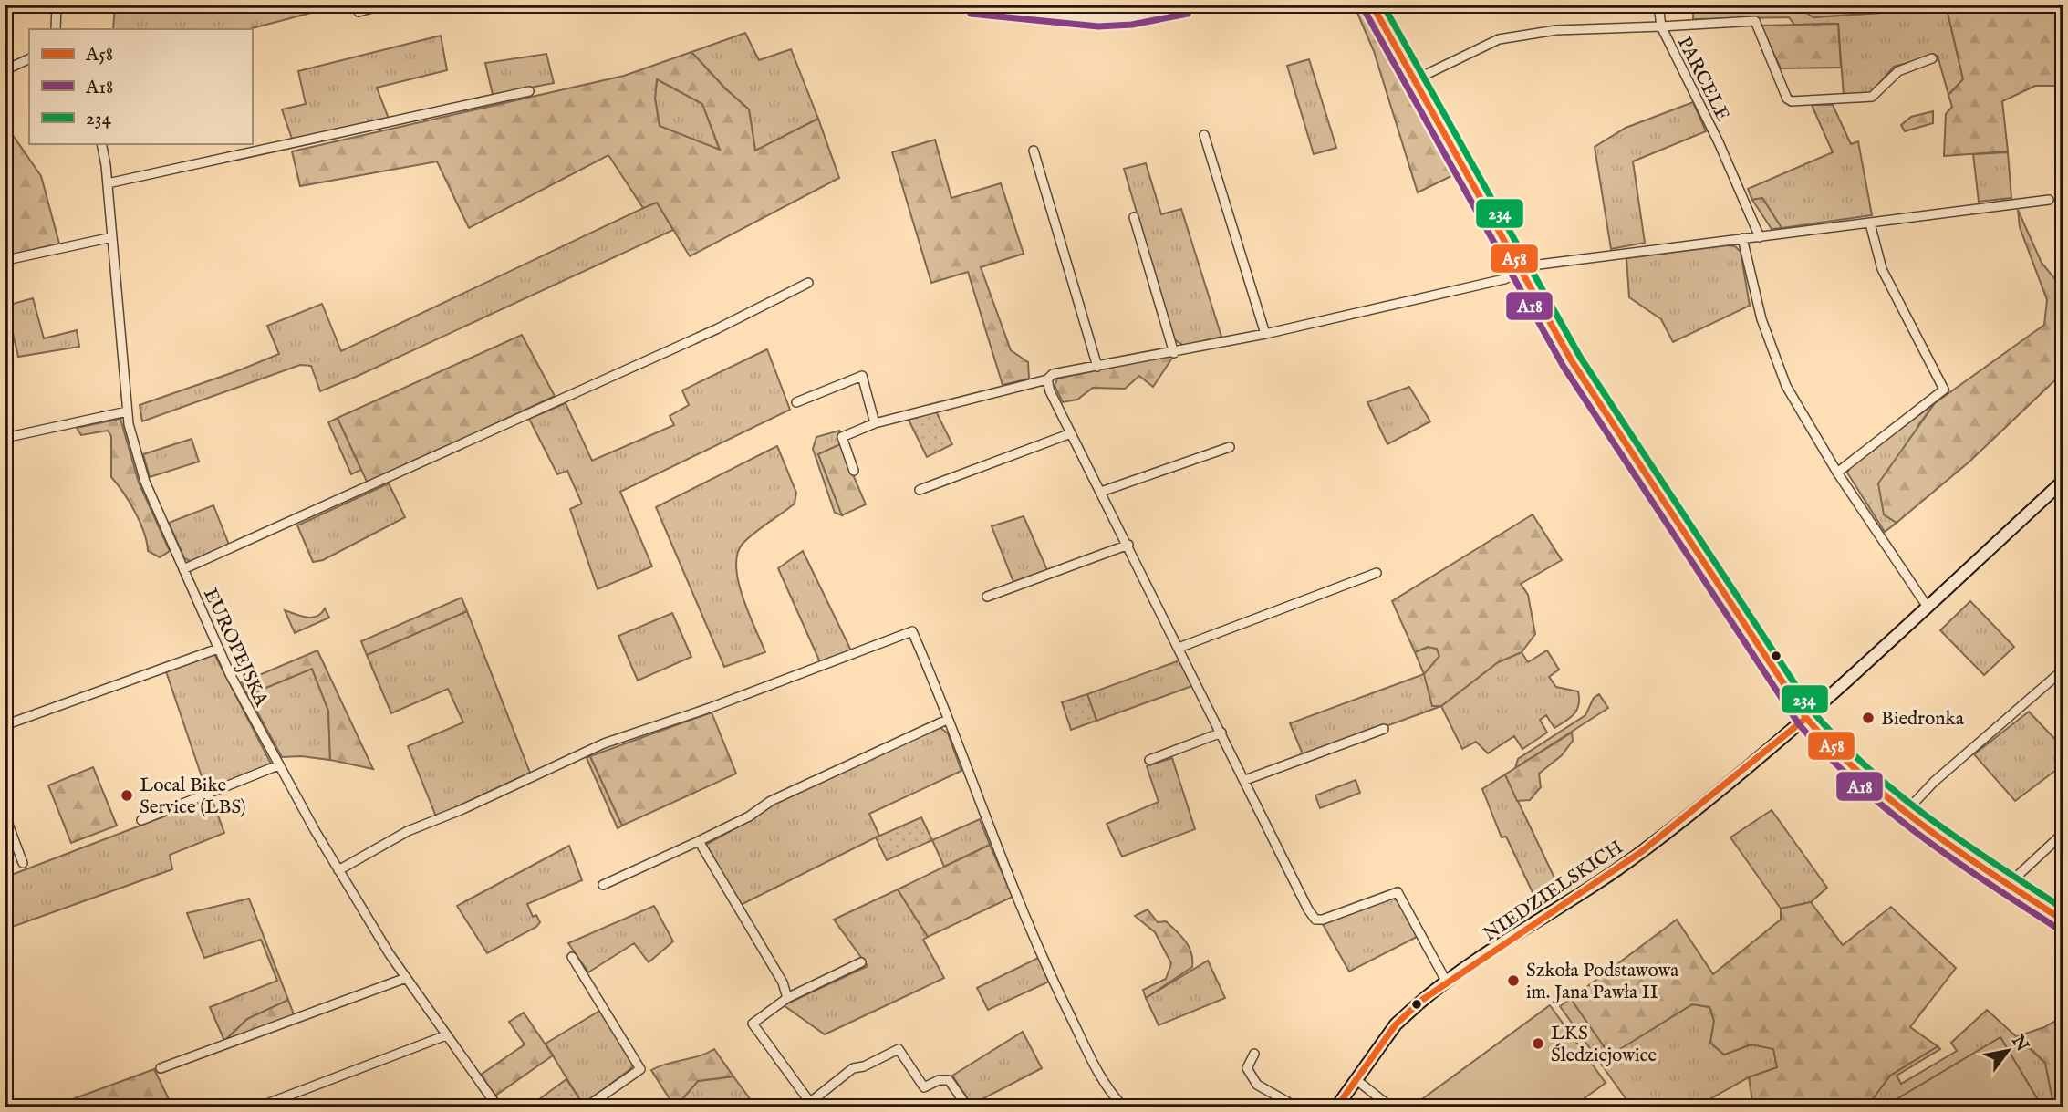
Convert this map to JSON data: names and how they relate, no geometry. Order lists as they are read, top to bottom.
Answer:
{
  "streets": {
    "street": ["PARCELE", "EUROPEJSKA", "NIEDZIELSKICH"]
  },
  "places": [
    "Biedronka",
    "Local Bike Service (LBS)",
    "Szkoła Podstawowa im. Jana Pawła II",
    "LKS Śledziejowice"
  ],
  "lines": ["transit line A58", "transit line 234", "transit line A18"],
  "legend": ["A58", "A18", "234"],
  "north": "top right"
}
